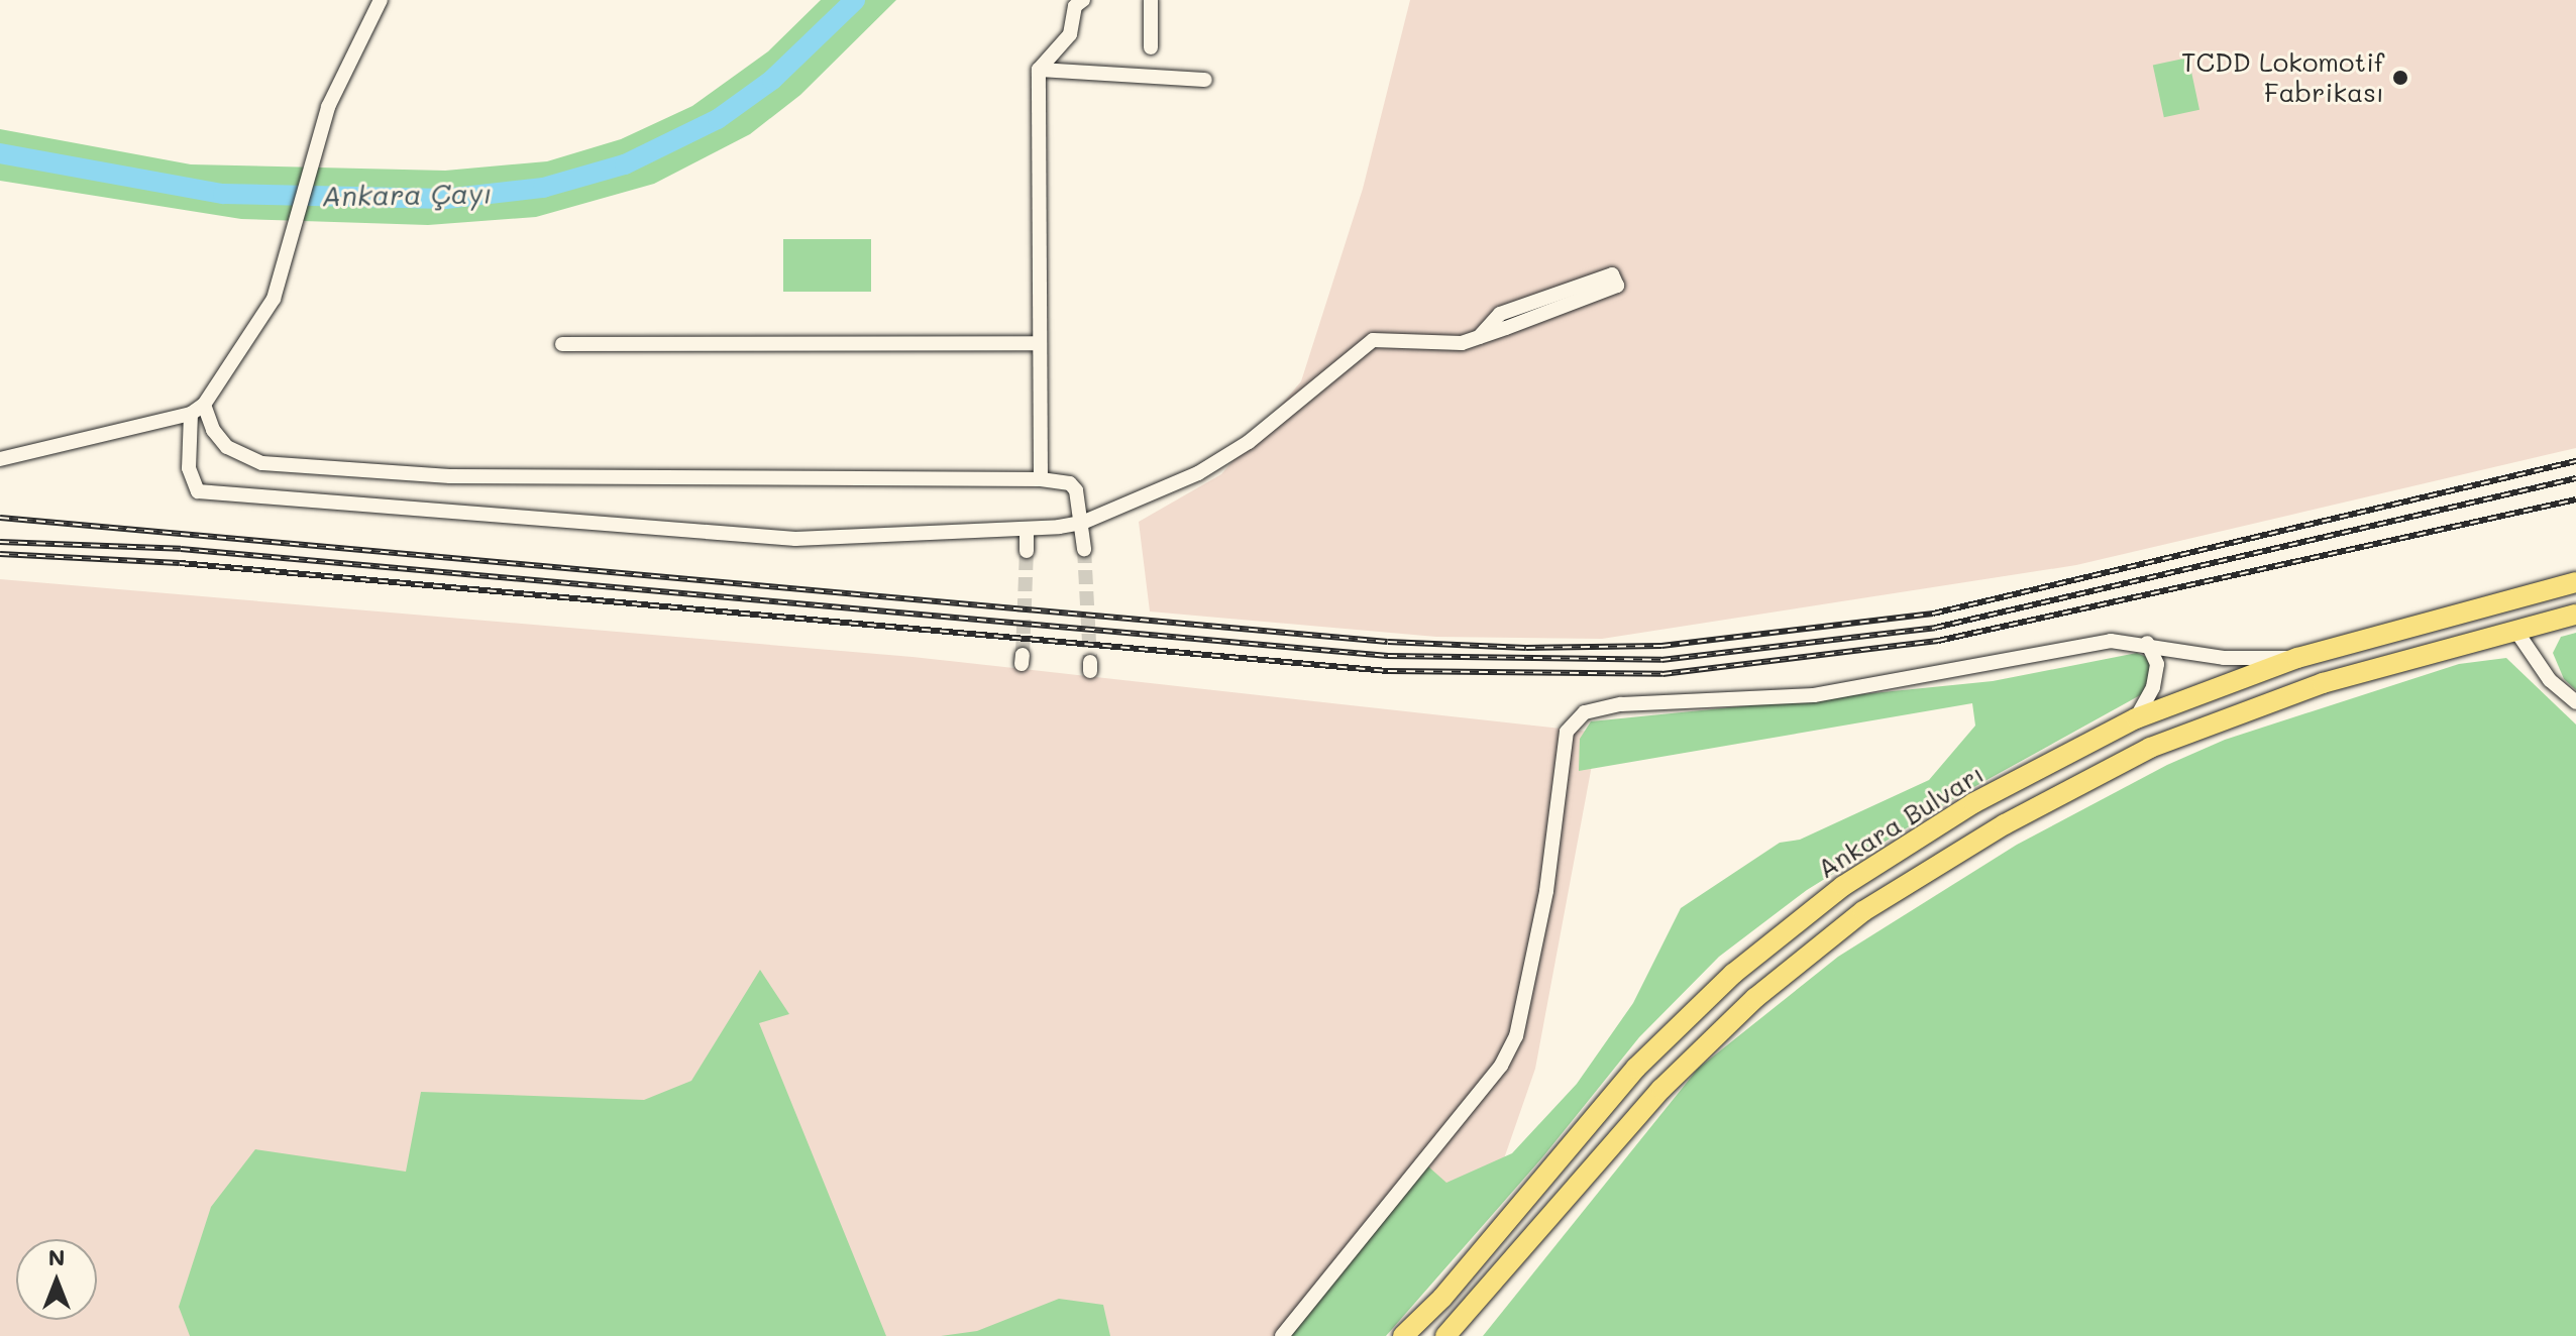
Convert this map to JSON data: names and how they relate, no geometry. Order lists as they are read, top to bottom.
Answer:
{
  "streets": {
    "main road": ["Ankara Bulvarı"]
  },
  "water": ["Ankara Çayı"],
  "places": ["TCDD Lokomotif Fabrikası"],
  "north": "top"
}
